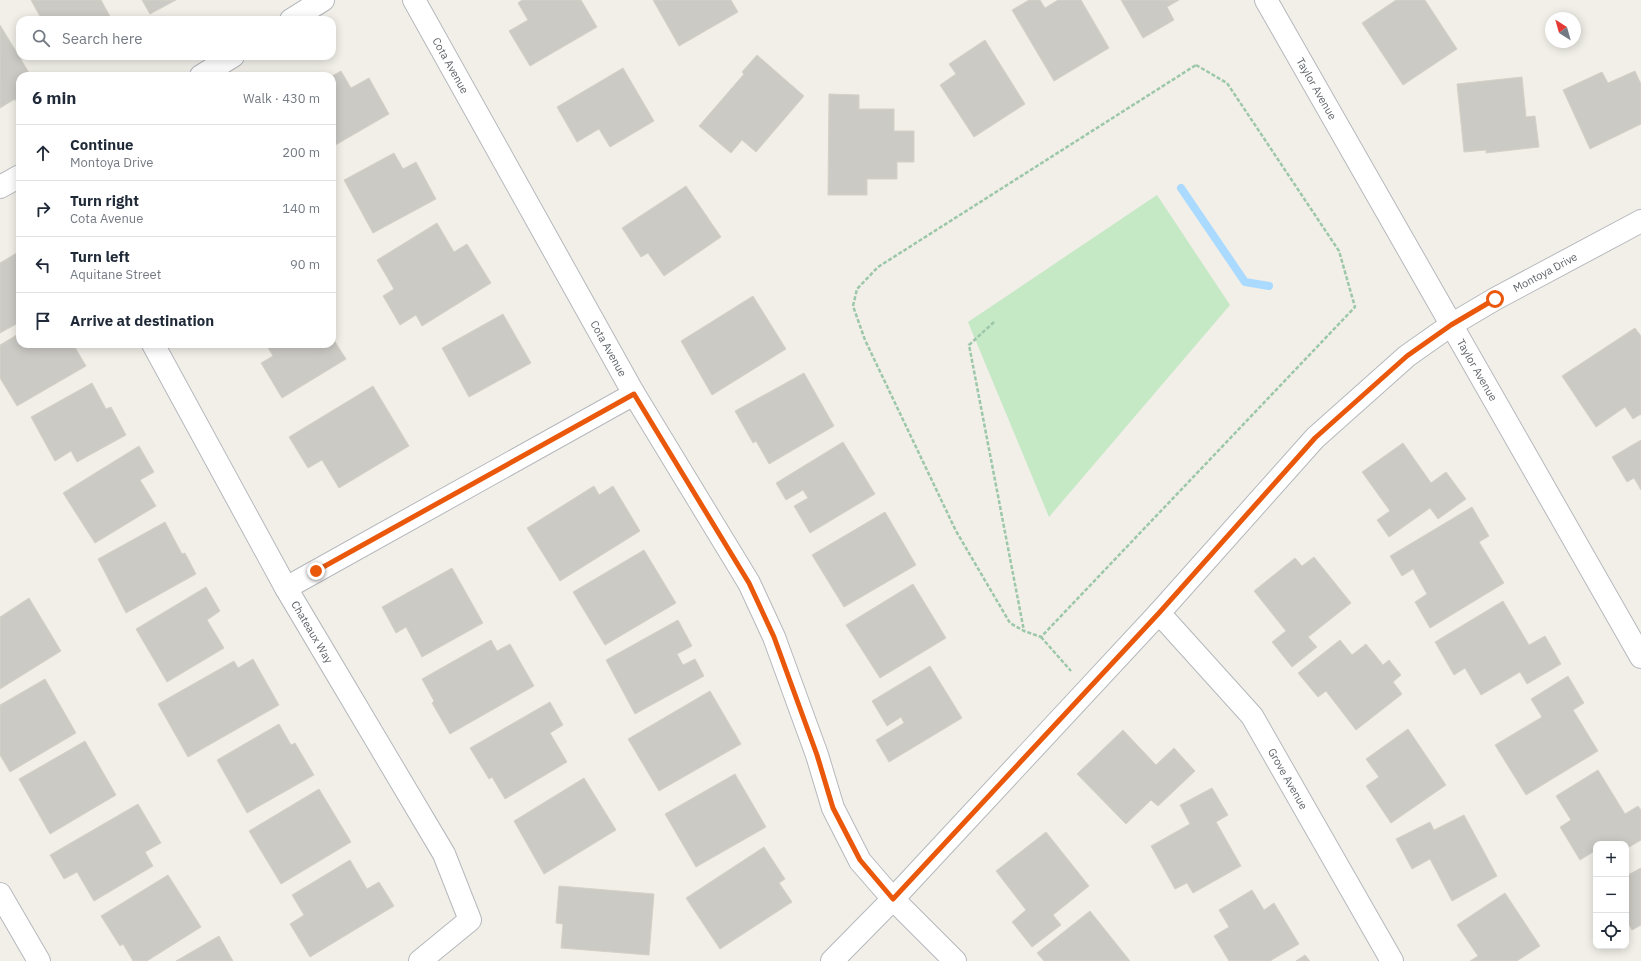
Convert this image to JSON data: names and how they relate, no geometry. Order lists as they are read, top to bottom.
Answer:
{
  "streets": {
    "street": [
      "Cota Avenue",
      "Taylor Avenue",
      "Montoya Drive",
      "Chateaux Way",
      "Grove Avenue"
    ]
  },
  "crossings": [
    ["Cota Avenue", "Montoya Drive"],
    ["Taylor Avenue", "Montoya Drive"],
    ["Montoya Drive", "Grove Avenue"]
  ],
  "north": "top left",
  "page": {
    "search": "Search here",
    "heading": ["6 min", "Walk · 430 m"],
    "list": [
      ["Continue", "Montoya Drive", "200 m"],
      ["Turn right", "Cota Avenue", "140 m"],
      ["Turn left", "Aquitane Street", "90 m"],
      "Arrive at destination"
    ],
    "map_buttons": ["+", "−"]
  }
}
